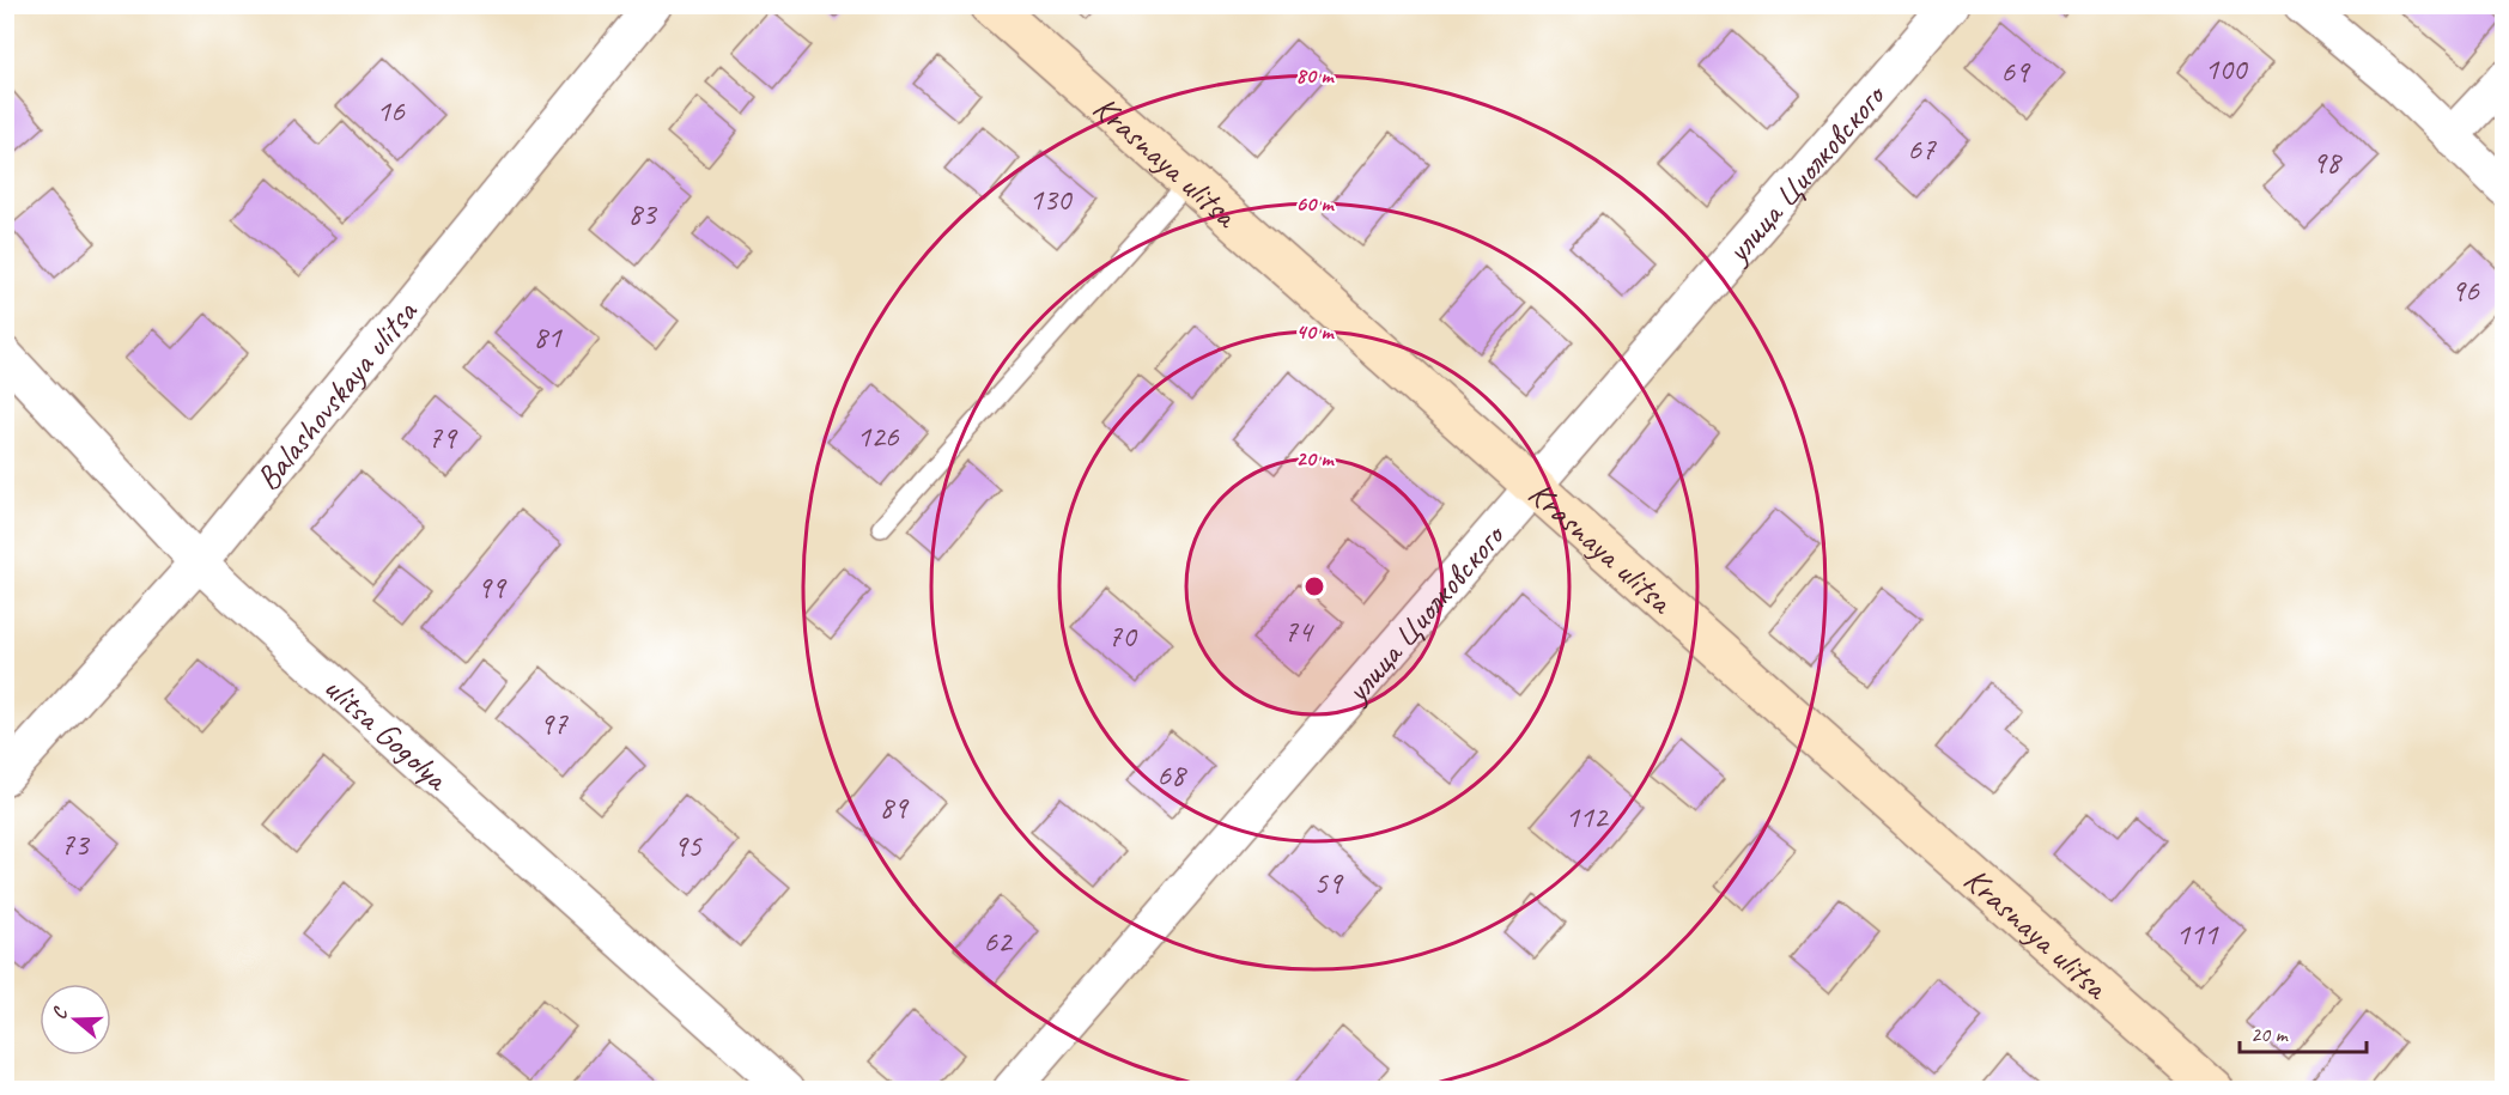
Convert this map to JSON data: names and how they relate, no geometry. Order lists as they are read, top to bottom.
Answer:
{
  "streets": {
    "main road": ["Krasnaya ulitsa"],
    "street": ["улица Циолковского", "Balashovskaya ulitsa", "ulitsa Gogolya"]
  },
  "crossings": [
    ["Krasnaya ulitsa", "улица Циолковского"],
    ["Balashovskaya ulitsa", "ulitsa Gogolya"]
  ],
  "house_numbers": [
    "100",
    "69",
    "16",
    "67",
    "98",
    "130",
    "83",
    "96",
    "81",
    "126",
    "79",
    "99",
    "74",
    "70",
    "97",
    "68",
    "89",
    "112",
    "73",
    "95",
    "59",
    "111",
    "62"
  ],
  "scale_bar": "20 m",
  "north": "left",
  "rings": [
    "80 m",
    "60 m",
    "40 m",
    "20 m"
  ]
}
